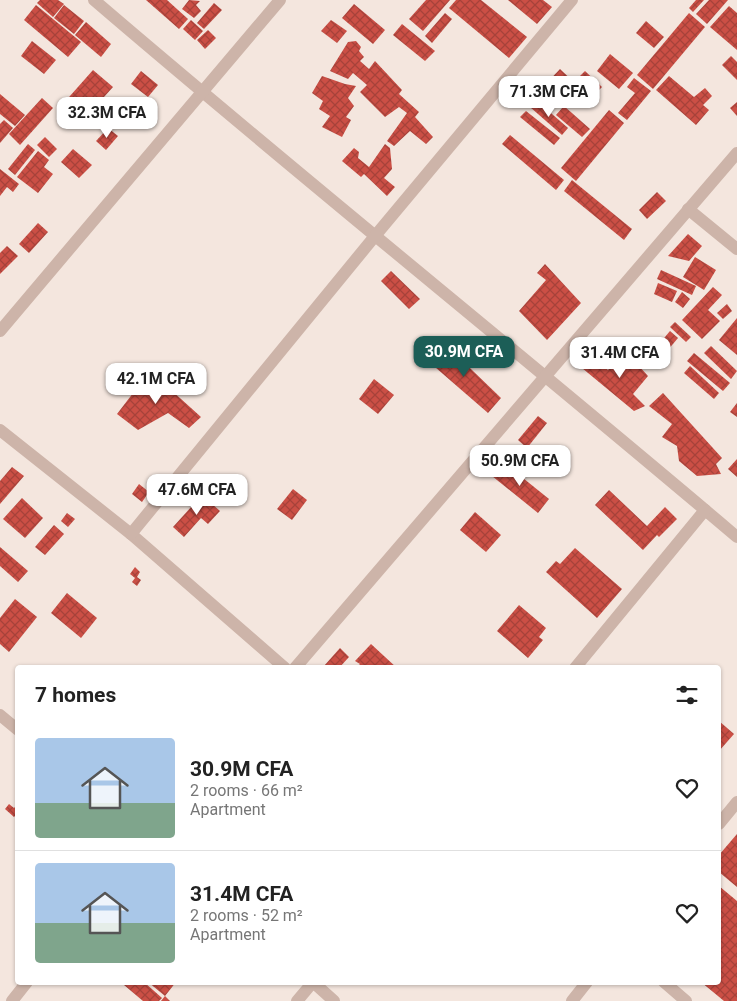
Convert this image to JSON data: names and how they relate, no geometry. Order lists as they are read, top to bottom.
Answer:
{
  "page": {
    "price": [
      "71.3M CFA",
      "32.3M CFA",
      "30.9M CFA",
      "31.4M CFA",
      "42.1M CFA",
      "50.9M CFA",
      "47.6M CFA"
    ],
    "heading": "7 homes",
    "list": [
      {
        "name": "30.9M CFA",
        "note": "2 rooms · 66 m² · Apartment"
      },
      {
        "name": "31.4M CFA",
        "note": "2 rooms · 52 m² · Apartment"
      }
    ]
  }
}
